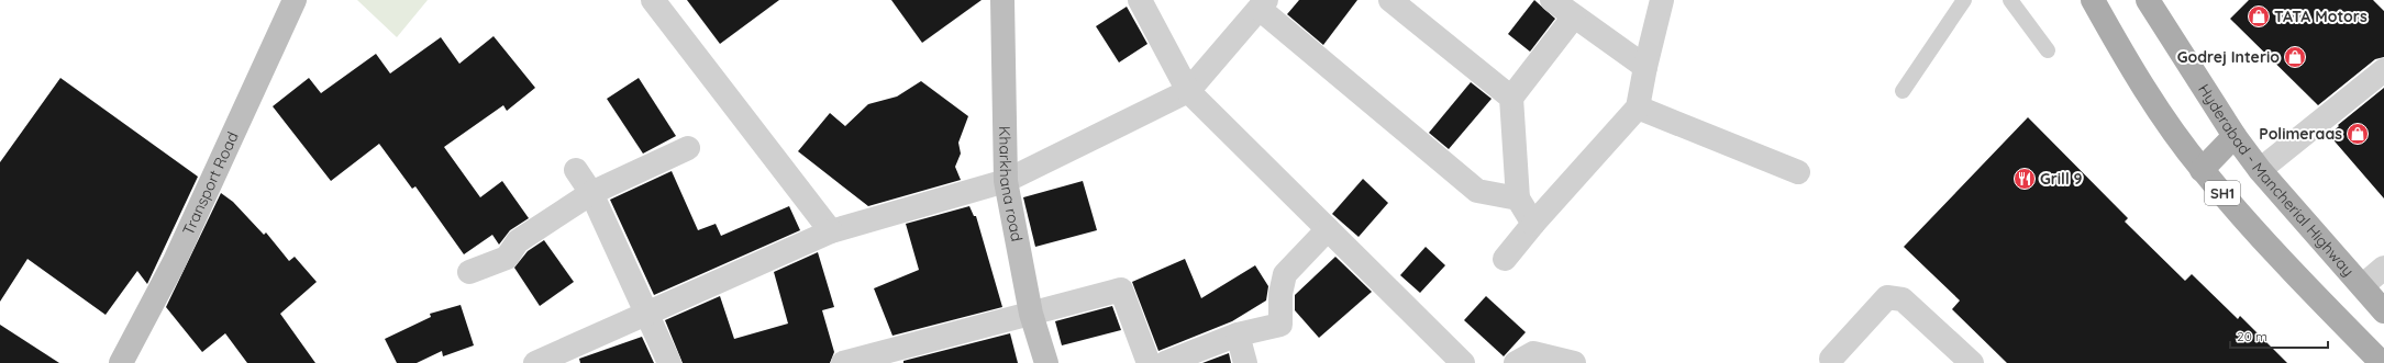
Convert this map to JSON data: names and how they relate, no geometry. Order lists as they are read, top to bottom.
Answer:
{
  "streets": {
    "main road": ["Hyderabad - Mancherial Highway", "SH1"],
    "street": ["Transport Road", "Kharkhana road"]
  },
  "places": {
    "shop": ["TATA Motors", "Godrej Interio", "Polimeraas"],
    "restaurant": ["Grill 9"]
  },
  "scale_bar": "20 m"
}
